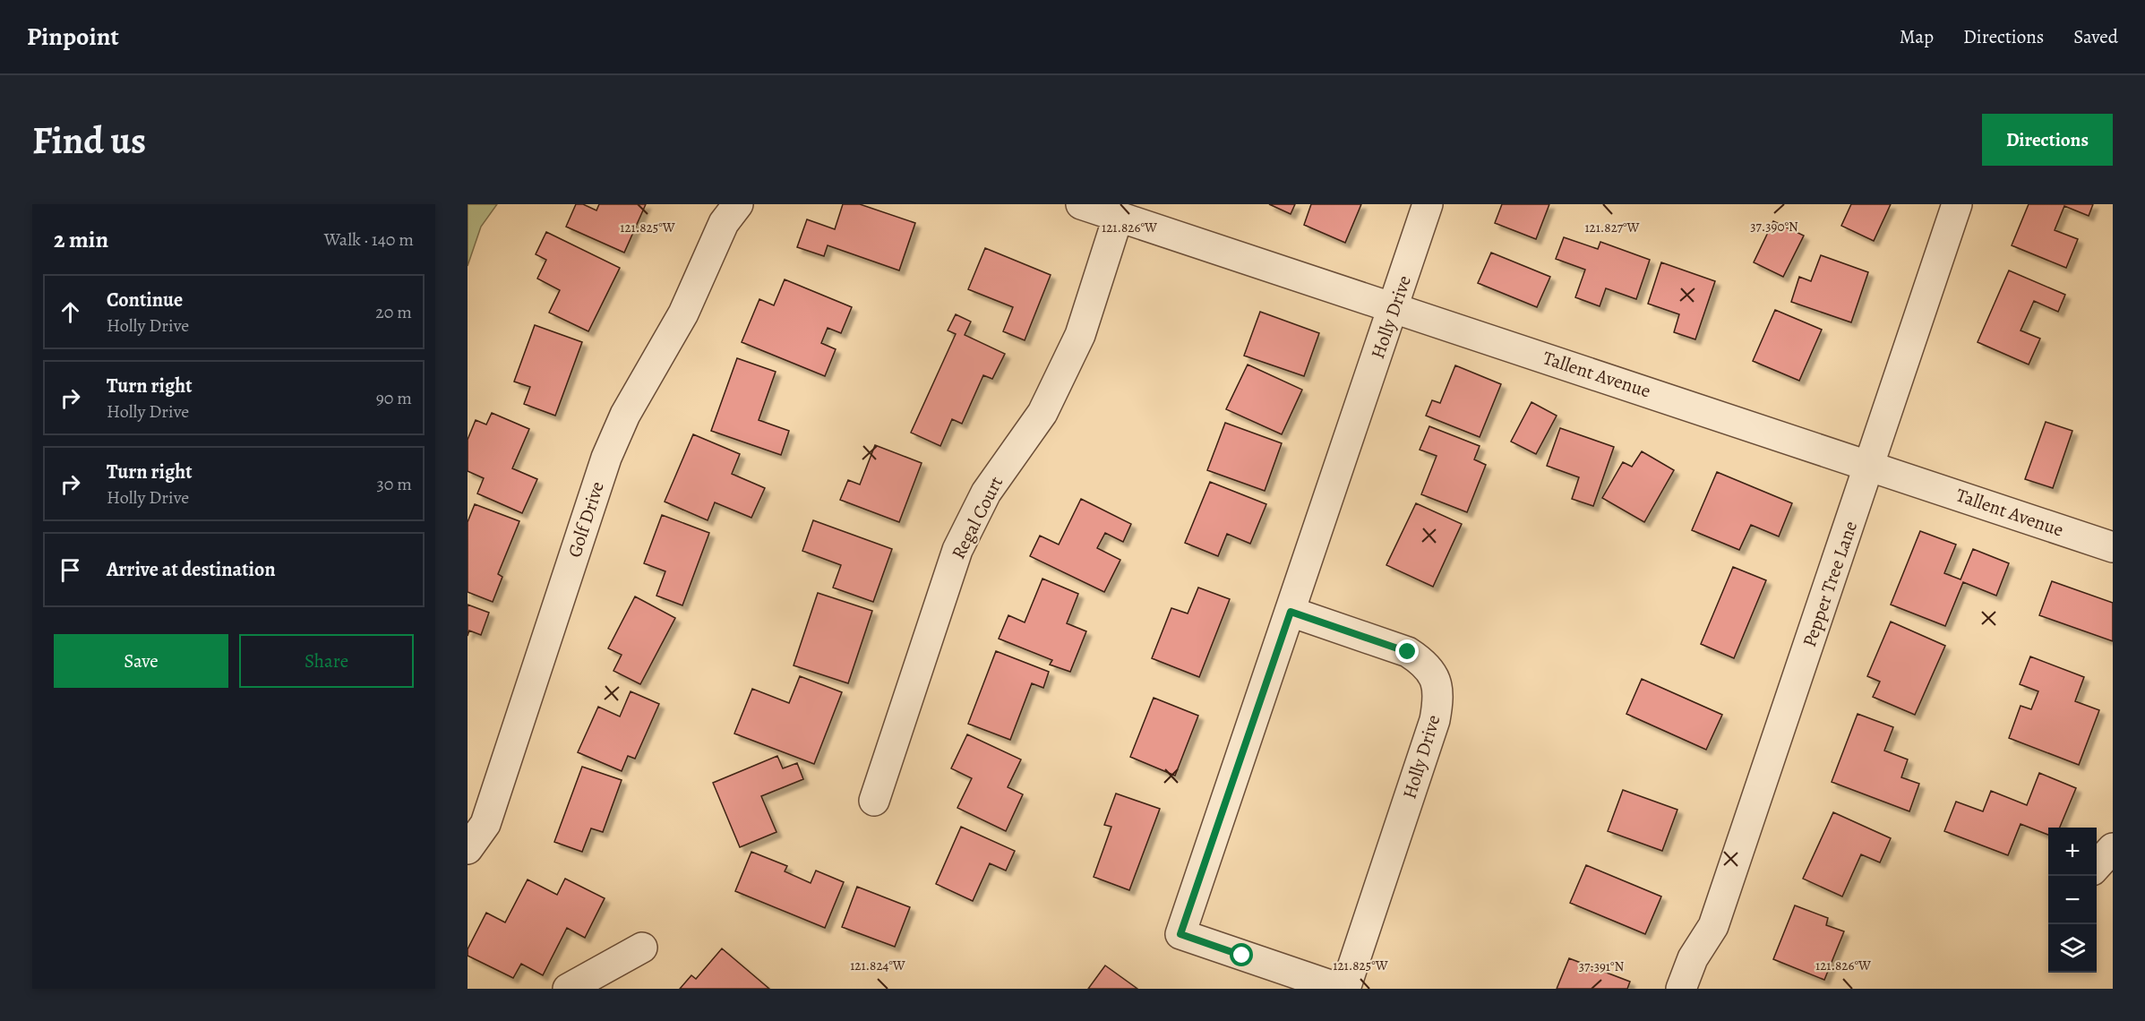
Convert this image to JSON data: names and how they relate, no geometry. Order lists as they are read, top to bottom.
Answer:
{
  "streets": {
    "street": [
      "Holly Drive",
      "Tallent Avenue",
      "Regal Court",
      "Golf Drive",
      "Pepper Tree Lane"
    ]
  },
  "crossings": [
    ["Holly Drive", "Tallent Avenue"],
    ["Tallent Avenue", "Regal Court"],
    ["Tallent Avenue", "Pepper Tree Lane"]
  ],
  "page": {
    "header": "Pinpoint",
    "nav": ["Map", "Directions", "Saved"],
    "buttons": [
      "Directions",
      ["Save", "Share"]
    ],
    "title": "Find us",
    "heading": ["2 min", "Walk · 140 m"],
    "list": [
      ["Continue", "Holly Drive", "20 m"],
      ["Turn right", "Holly Drive", "90 m"],
      ["Turn right", "Holly Drive", "30 m"],
      "Arrive at destination"
    ],
    "map_buttons": ["+", "−"]
  },
  "coordinates": [
    "37.390°N",
    "121.825°W",
    "121.826°W",
    "121.827°W",
    "121.824°W",
    "37.391°N"
  ]
}
